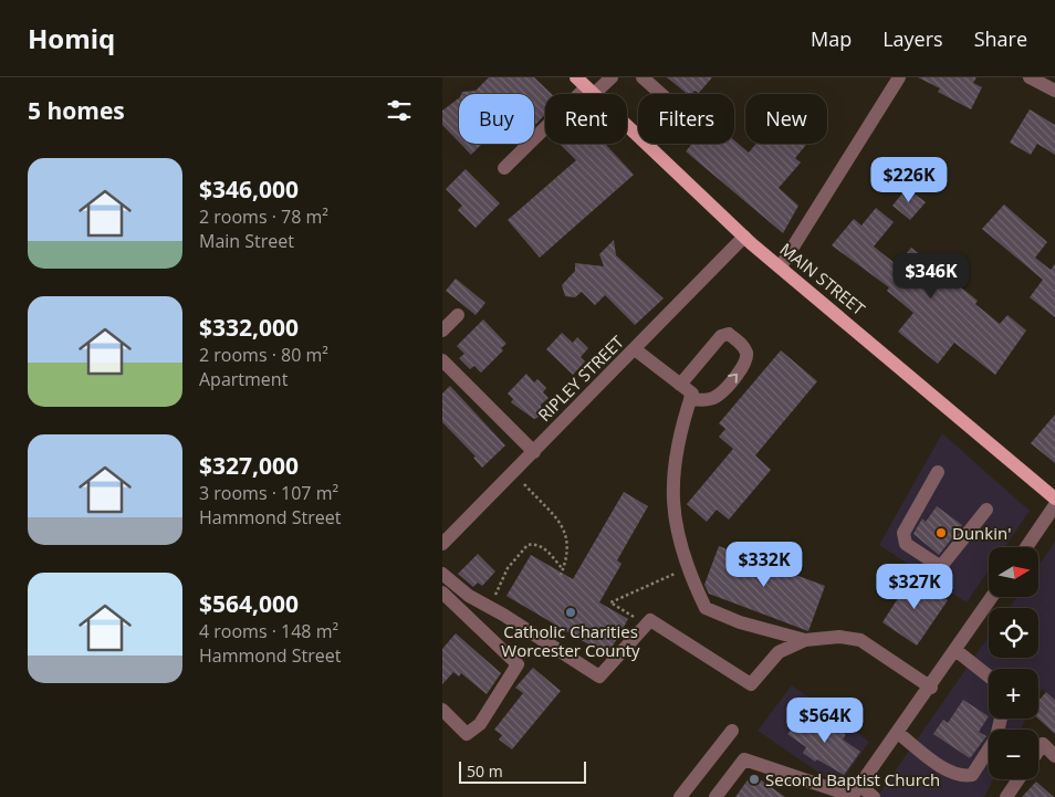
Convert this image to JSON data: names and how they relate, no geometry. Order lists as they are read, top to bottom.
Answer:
{
  "streets": {
    "main road": ["MAIN STREET"],
    "street": ["RIPLEY STREET"]
  },
  "crossings": [
    ["MAIN STREET", "RIPLEY STREET"]
  ],
  "places": ["Dunkin'", "Catholic Charities Worcester County", "Second Baptist Church"],
  "scale_bar": "50 m",
  "north": "right",
  "page": {
    "header": "Homiq",
    "nav": ["Map", "Layers", "Share"],
    "heading": "5 homes",
    "chip": [
      "Buy",
      "Rent",
      "Filters",
      "New"
    ],
    "list": [
      {
        "name": "$346,000",
        "note": "2 rooms · 78 m² · Main Street"
      },
      {
        "name": "$332,000",
        "note": "2 rooms · 80 m² · Apartment"
      },
      {
        "name": "$327,000",
        "note": "3 rooms · 107 m² · Hammond Street"
      },
      {
        "name": "$564,000",
        "note": "4 rooms · 148 m² · Hammond Street"
      }
    ],
    "price": [
      "$226K",
      "$346K",
      "$332K",
      "$327K",
      "$564K"
    ],
    "map_buttons": ["+", "−"],
    "scale": "50 m"
  }
}
